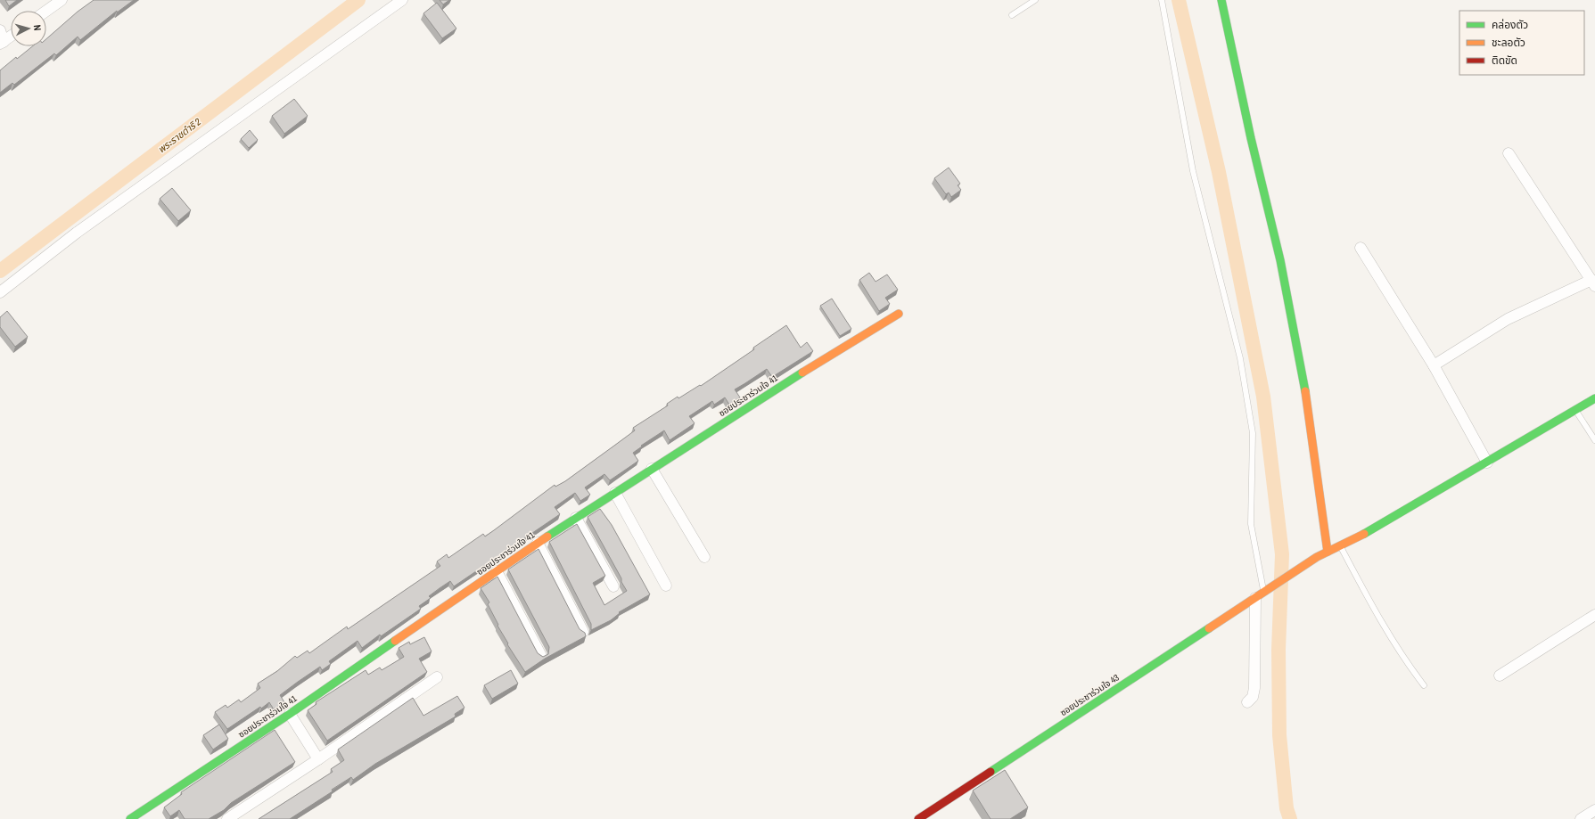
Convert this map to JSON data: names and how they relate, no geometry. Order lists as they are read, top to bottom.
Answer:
{
  "streets": {
    "street": ["ซอยประชาร่วมใจ 41", "ซอยประชาร่วมใจ 43"]
  },
  "water": ["พระราชดำริ 2"],
  "legend": ["คล่องตัว", "ชะลอตัว", "ติดขัด"],
  "north": "right"
}
